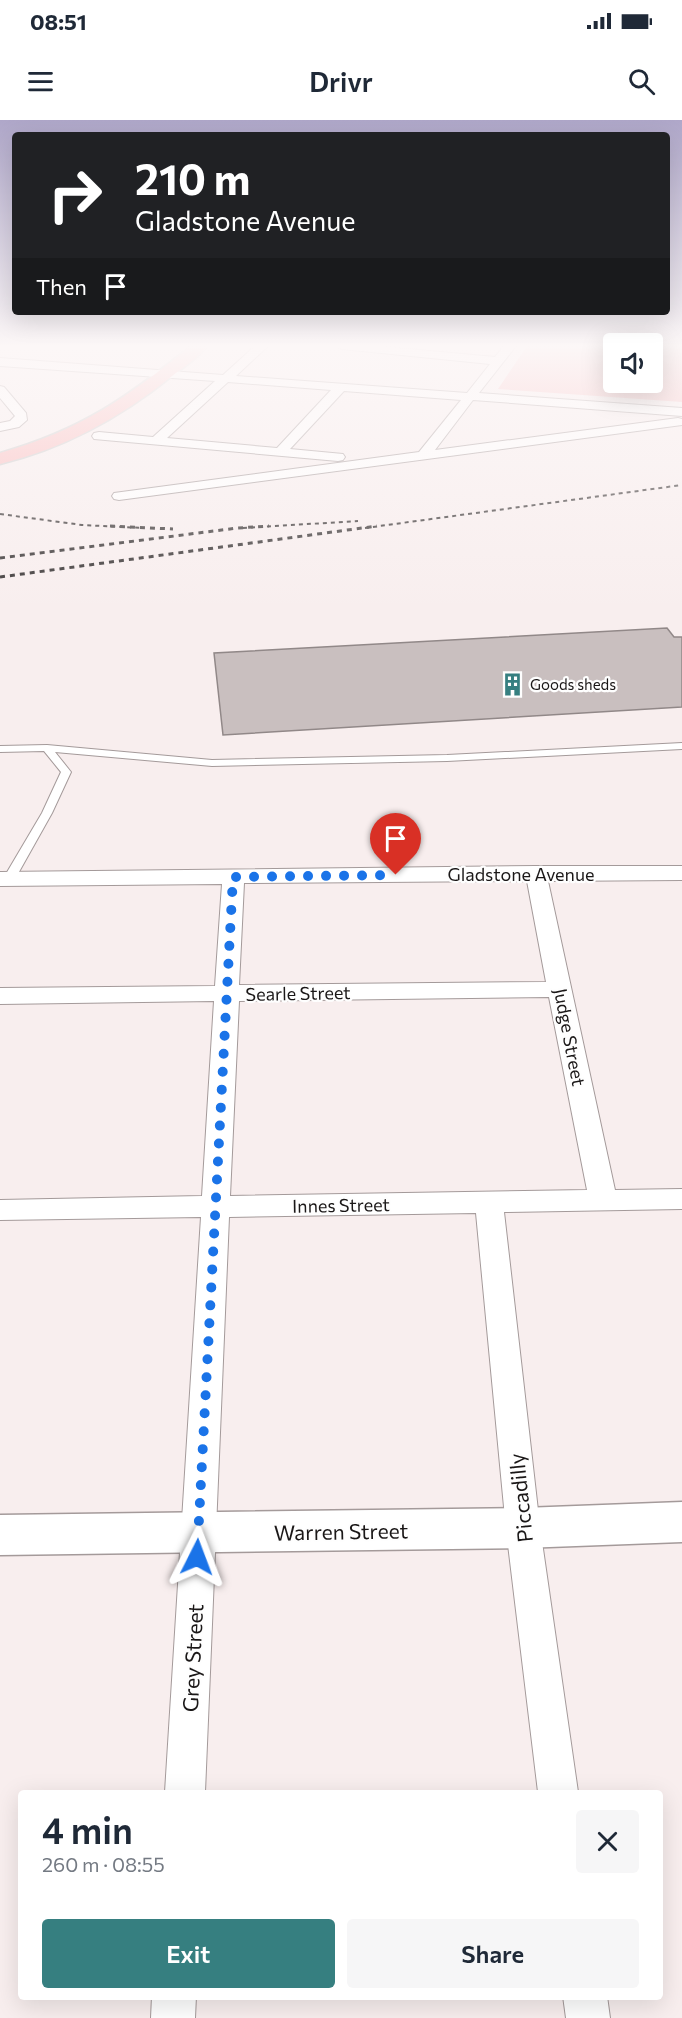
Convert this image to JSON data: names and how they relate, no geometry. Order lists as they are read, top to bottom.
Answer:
{
  "streets": {
    "street": [
      "Gladstone Avenue",
      "Searle Street",
      "Judge Street",
      "Innes Street",
      "Piccadilly",
      "Warren Street",
      "Grey Street"
    ]
  },
  "crossings": [
    ["Gladstone Avenue", "Judge Street"],
    ["Gladstone Avenue", "Grey Street"],
    ["Searle Street", "Judge Street"],
    ["Searle Street", "Grey Street"],
    ["Judge Street", "Innes Street"],
    ["Innes Street", "Piccadilly"],
    ["Innes Street", "Grey Street"],
    ["Piccadilly", "Warren Street"],
    ["Warren Street", "Grey Street"]
  ],
  "places": {
    "building": ["Goods sheds"]
  },
  "page": {
    "status": "08:51",
    "header": "Drivr",
    "turn": ["210 m", "Gladstone Avenue"],
    "then": "Then",
    "heading": ["4 min", "260 m · 08:55"],
    "buttons": ["Exit", "Share"]
  }
}
